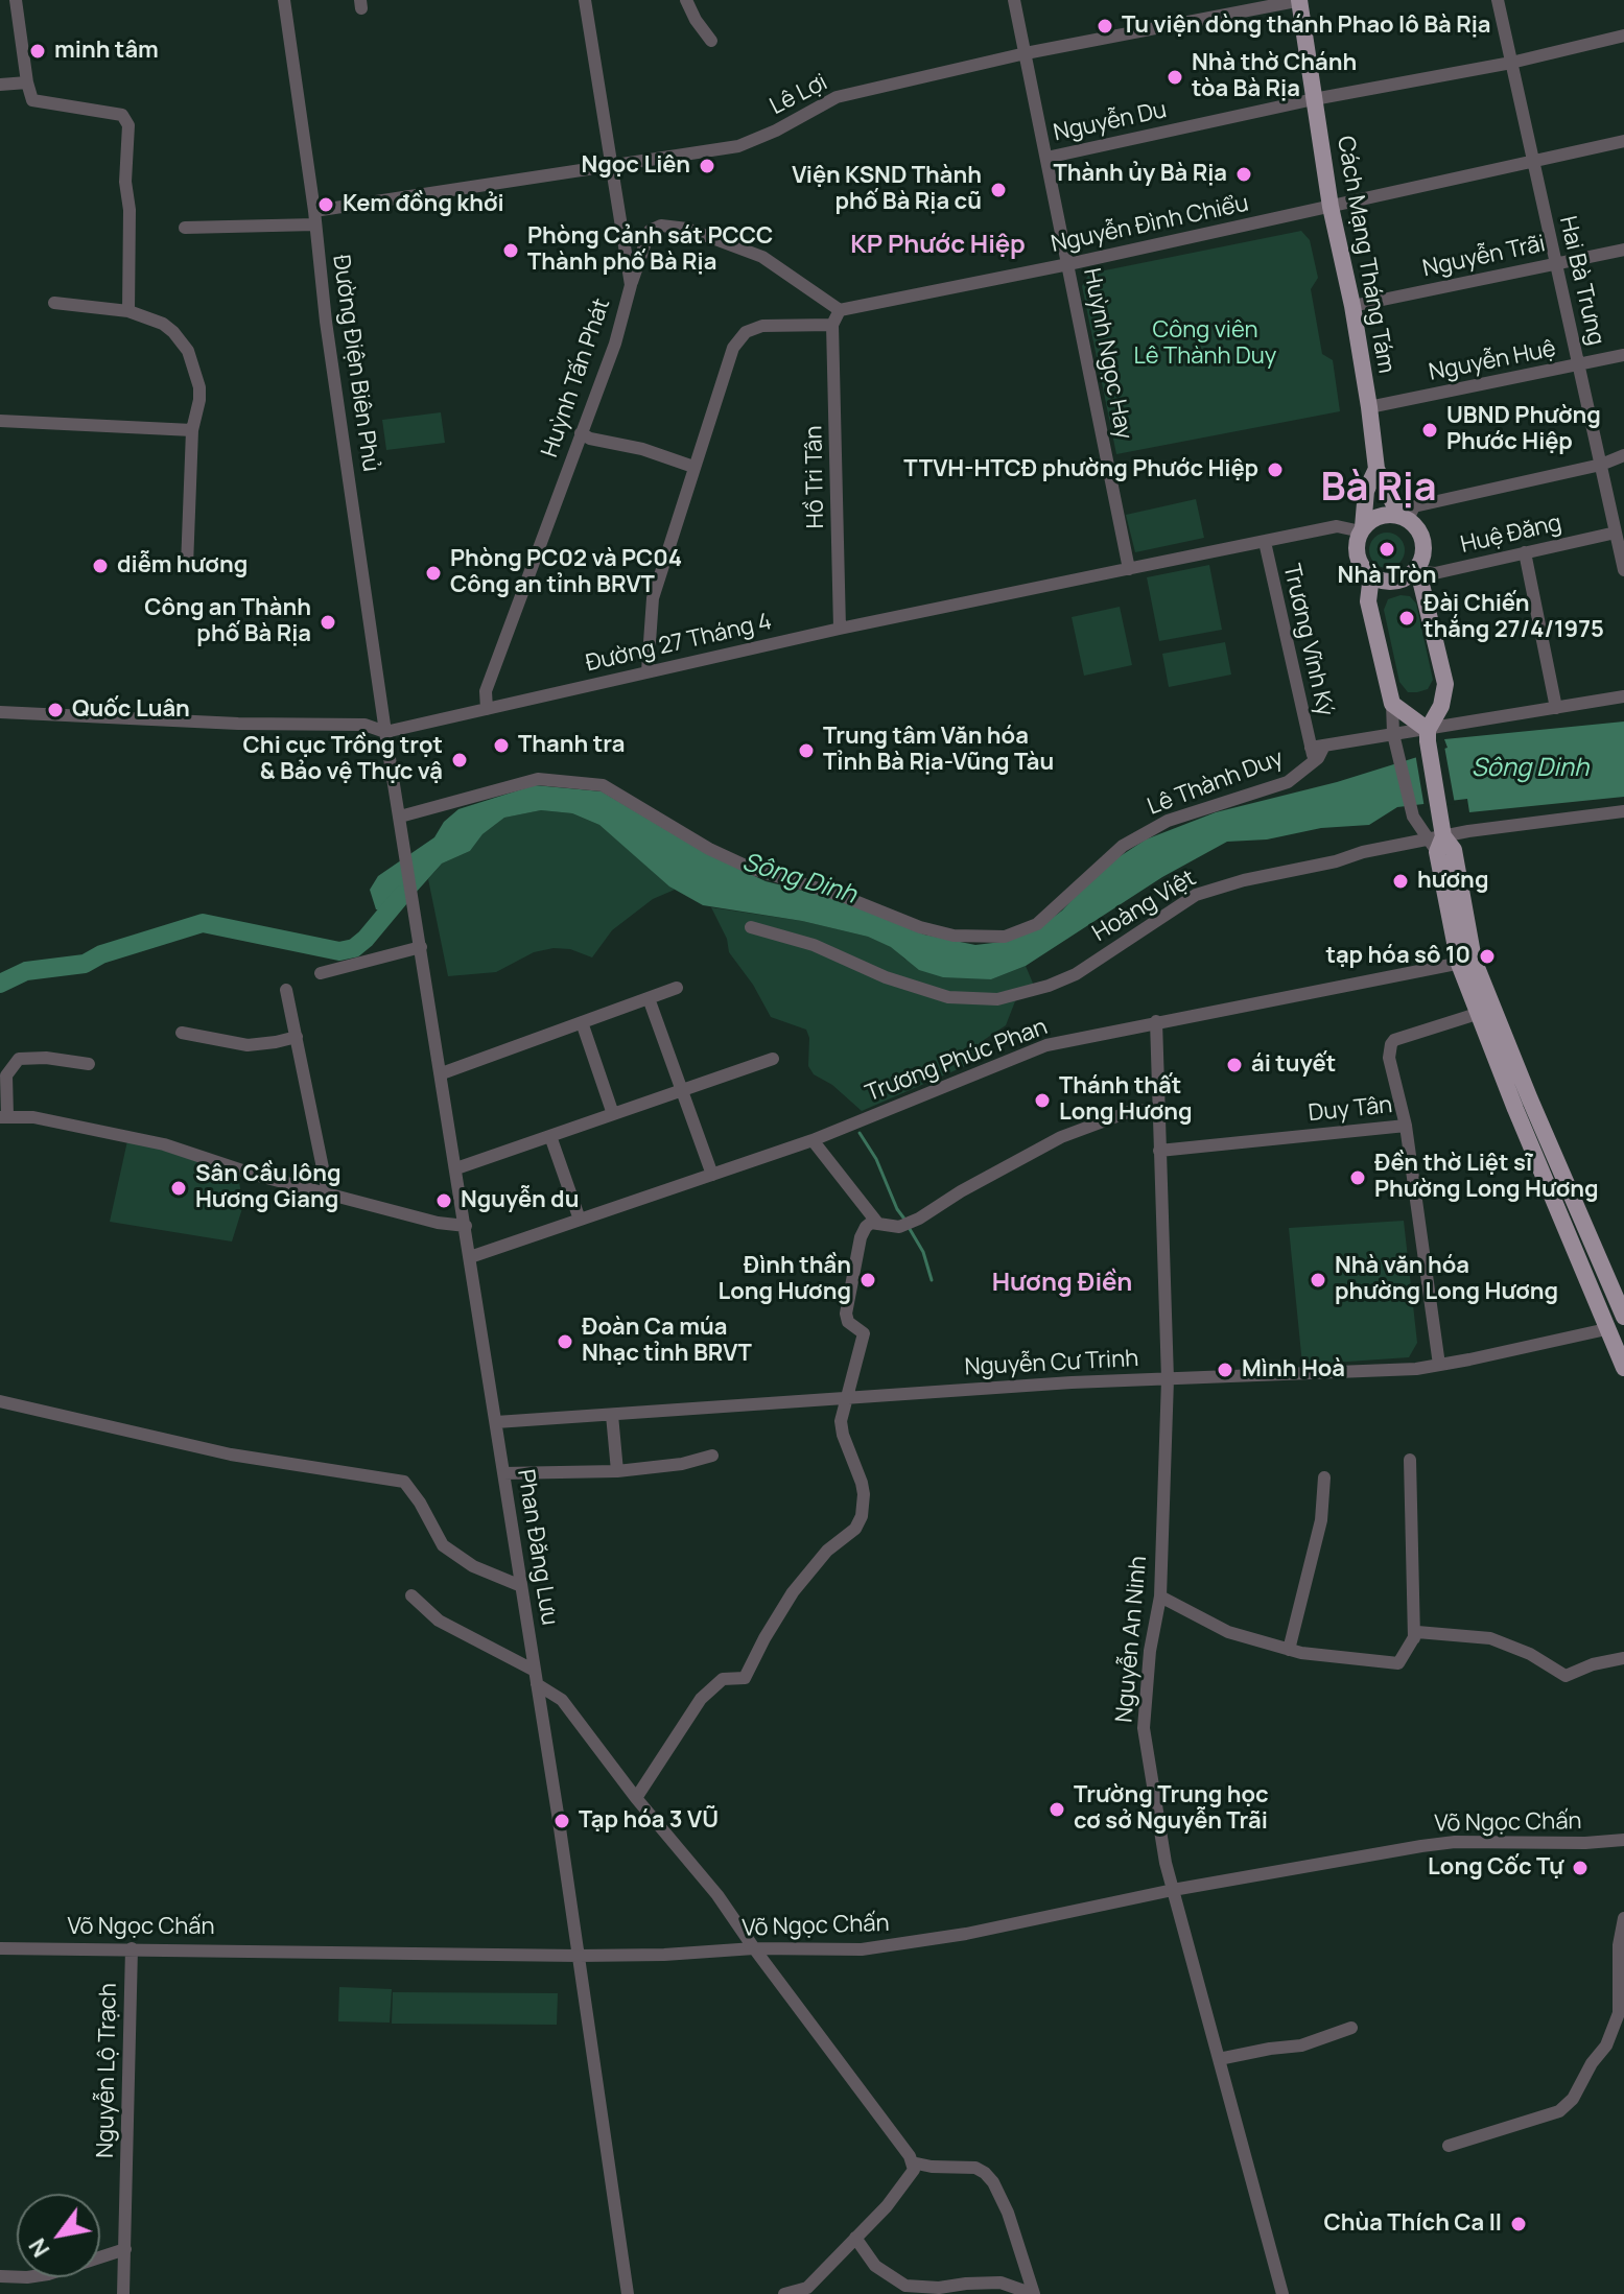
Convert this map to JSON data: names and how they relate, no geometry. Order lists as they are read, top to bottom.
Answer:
{
  "streets": {
    "main road": ["Cách Mạng Tháng Tám"],
    "street": [
      "Lê Lợi",
      "Nguyễn Du",
      "Nguyễn Đình Chiểu",
      "Nguyễn Trãi",
      "Hai Bà Trưng",
      "Huỳnh Ngọc Hay",
      "Nguyễn Huệ",
      "Đường Điện Biên Phủ",
      "Huỳnh Tấn Phát",
      "Hồ Tri Tân",
      "Huệ Đăng",
      "Trương Vĩnh Ký",
      "Đường 27 Tháng 4",
      "Lê Thành Duy",
      "Hoàng Việt",
      "Trương Phúc Phan",
      "Duy Tân",
      "Nguyễn Cư Trinh",
      "Phan Đăng Lưu",
      "Nguyễn An Ninh",
      "Võ Ngọc Chấn",
      "Nguyễn Lộ Trạch"
    ]
  },
  "crossings": [
    ["Lê Lợi", "Cách Mạng Tháng Tám"],
    ["Lê Lợi", "Huỳnh Ngọc Hay"],
    ["Lê Lợi", "Đường Điện Biên Phủ"],
    ["Lê Lợi", "Huỳnh Tấn Phát"],
    ["Nguyễn Du", "Cách Mạng Tháng Tám"],
    ["Nguyễn Du", "Hai Bà Trưng"],
    ["Nguyễn Du", "Huỳnh Ngọc Hay"],
    ["Nguyễn Đình Chiểu", "Cách Mạng Tháng Tám"],
    ["Nguyễn Đình Chiểu", "Hai Bà Trưng"],
    ["Nguyễn Đình Chiểu", "Huỳnh Ngọc Hay"],
    ["Cách Mạng Tháng Tám", "Nguyễn Trãi"],
    ["Cách Mạng Tháng Tám", "Nguyễn Huệ"],
    ["Cách Mạng Tháng Tám", "Huệ Đăng"],
    ["Cách Mạng Tháng Tám", "Đường 27 Tháng 4"],
    ["Nguyễn Trãi", "Hai Bà Trưng"],
    ["Hai Bà Trưng", "Nguyễn Huệ"],
    ["Hai Bà Trưng", "Huệ Đăng"],
    ["Huỳnh Ngọc Hay", "Đường 27 Tháng 4"],
    ["Đường Điện Biên Phủ", "Đường 27 Tháng 4"],
    ["Đường Điện Biên Phủ", "Lê Thành Duy"],
    ["Đường Điện Biên Phủ", "Phan Đăng Lưu"],
    ["Huỳnh Tấn Phát", "Đường 27 Tháng 4"],
    ["Hồ Tri Tân", "Đường 27 Tháng 4"],
    ["Huệ Đăng", "Đường 27 Tháng 4"],
    ["Trương Vĩnh Ký", "Đường 27 Tháng 4"],
    ["Trương Vĩnh Ký", "Lê Thành Duy"],
    ["Lê Thành Duy", "Phan Đăng Lưu"],
    ["Trương Phúc Phan", "Phan Đăng Lưu"],
    ["Trương Phúc Phan", "Nguyễn An Ninh"],
    ["Duy Tân", "Nguyễn Cư Trinh"],
    ["Duy Tân", "Nguyễn An Ninh"],
    ["Nguyễn Cư Trinh", "Phan Đăng Lưu"],
    ["Nguyễn Cư Trinh", "Nguyễn An Ninh"],
    ["Phan Đăng Lưu", "Võ Ngọc Chấn"],
    ["Nguyễn An Ninh", "Võ Ngọc Chấn"],
    ["Võ Ngọc Chấn", "Nguyễn Lộ Trạch"]
  ],
  "districts": ["KP Phước Hiệp", "Bà Rịa", "Hương Điền"],
  "water": ["Sông Dinh"],
  "parks": ["Công viên Lê Thành Duy"],
  "places": [
    "Tu viện dòng thánh Phao lô Bà Rịa",
    "minh tâm",
    "Nhà thờ Chánh tòa Bà Rịa",
    "Ngọc Liên",
    "Thành ủy Bà Rịa",
    "Viện KSND Thành phố Bà Rịa cũ",
    "Kem đồng khởi",
    "Phòng Cảnh sát PCCC Thành phố Bà Rịa",
    "UBND Phường Phước Hiệp",
    "TTVH-HTCĐ phường Phước Hiệp",
    "Nhà Tròn",
    "diễm hương",
    "Phòng PC02 và PC04 Công an tỉnh BRVT",
    "Đài Chiến thắng 27/4/1975",
    "Công an Thành phố Bà Rịa",
    "Quốc Luân",
    "Thanh tra",
    "Trung tâm Văn hóa Tỉnh Bà Rịa-Vũng Tàu",
    "Chi cục Trồng trọt & Bảo vệ Thực vậ",
    "hương",
    "tạp hóa sô 10",
    "ái tuyết",
    "Thánh thất Long Hương",
    "Đền thờ Liệt sĩ Phường Long Hương",
    "Sân Cầu lông Hương Giang",
    "Nguyễn du",
    "Đình thần Long Hương",
    "Nhà văn hóa phường Long Hương",
    "Đoàn Ca múa Nhạc tỉnh BRVT",
    "Mình Hoà",
    "Trường Trung học cơ sở Nguyễn Trãi",
    "Tạp hóa 3 VŨ",
    "Long Cốc Tự",
    "Chùa Thích Ca II"
  ],
  "north": "bottom left"
}
